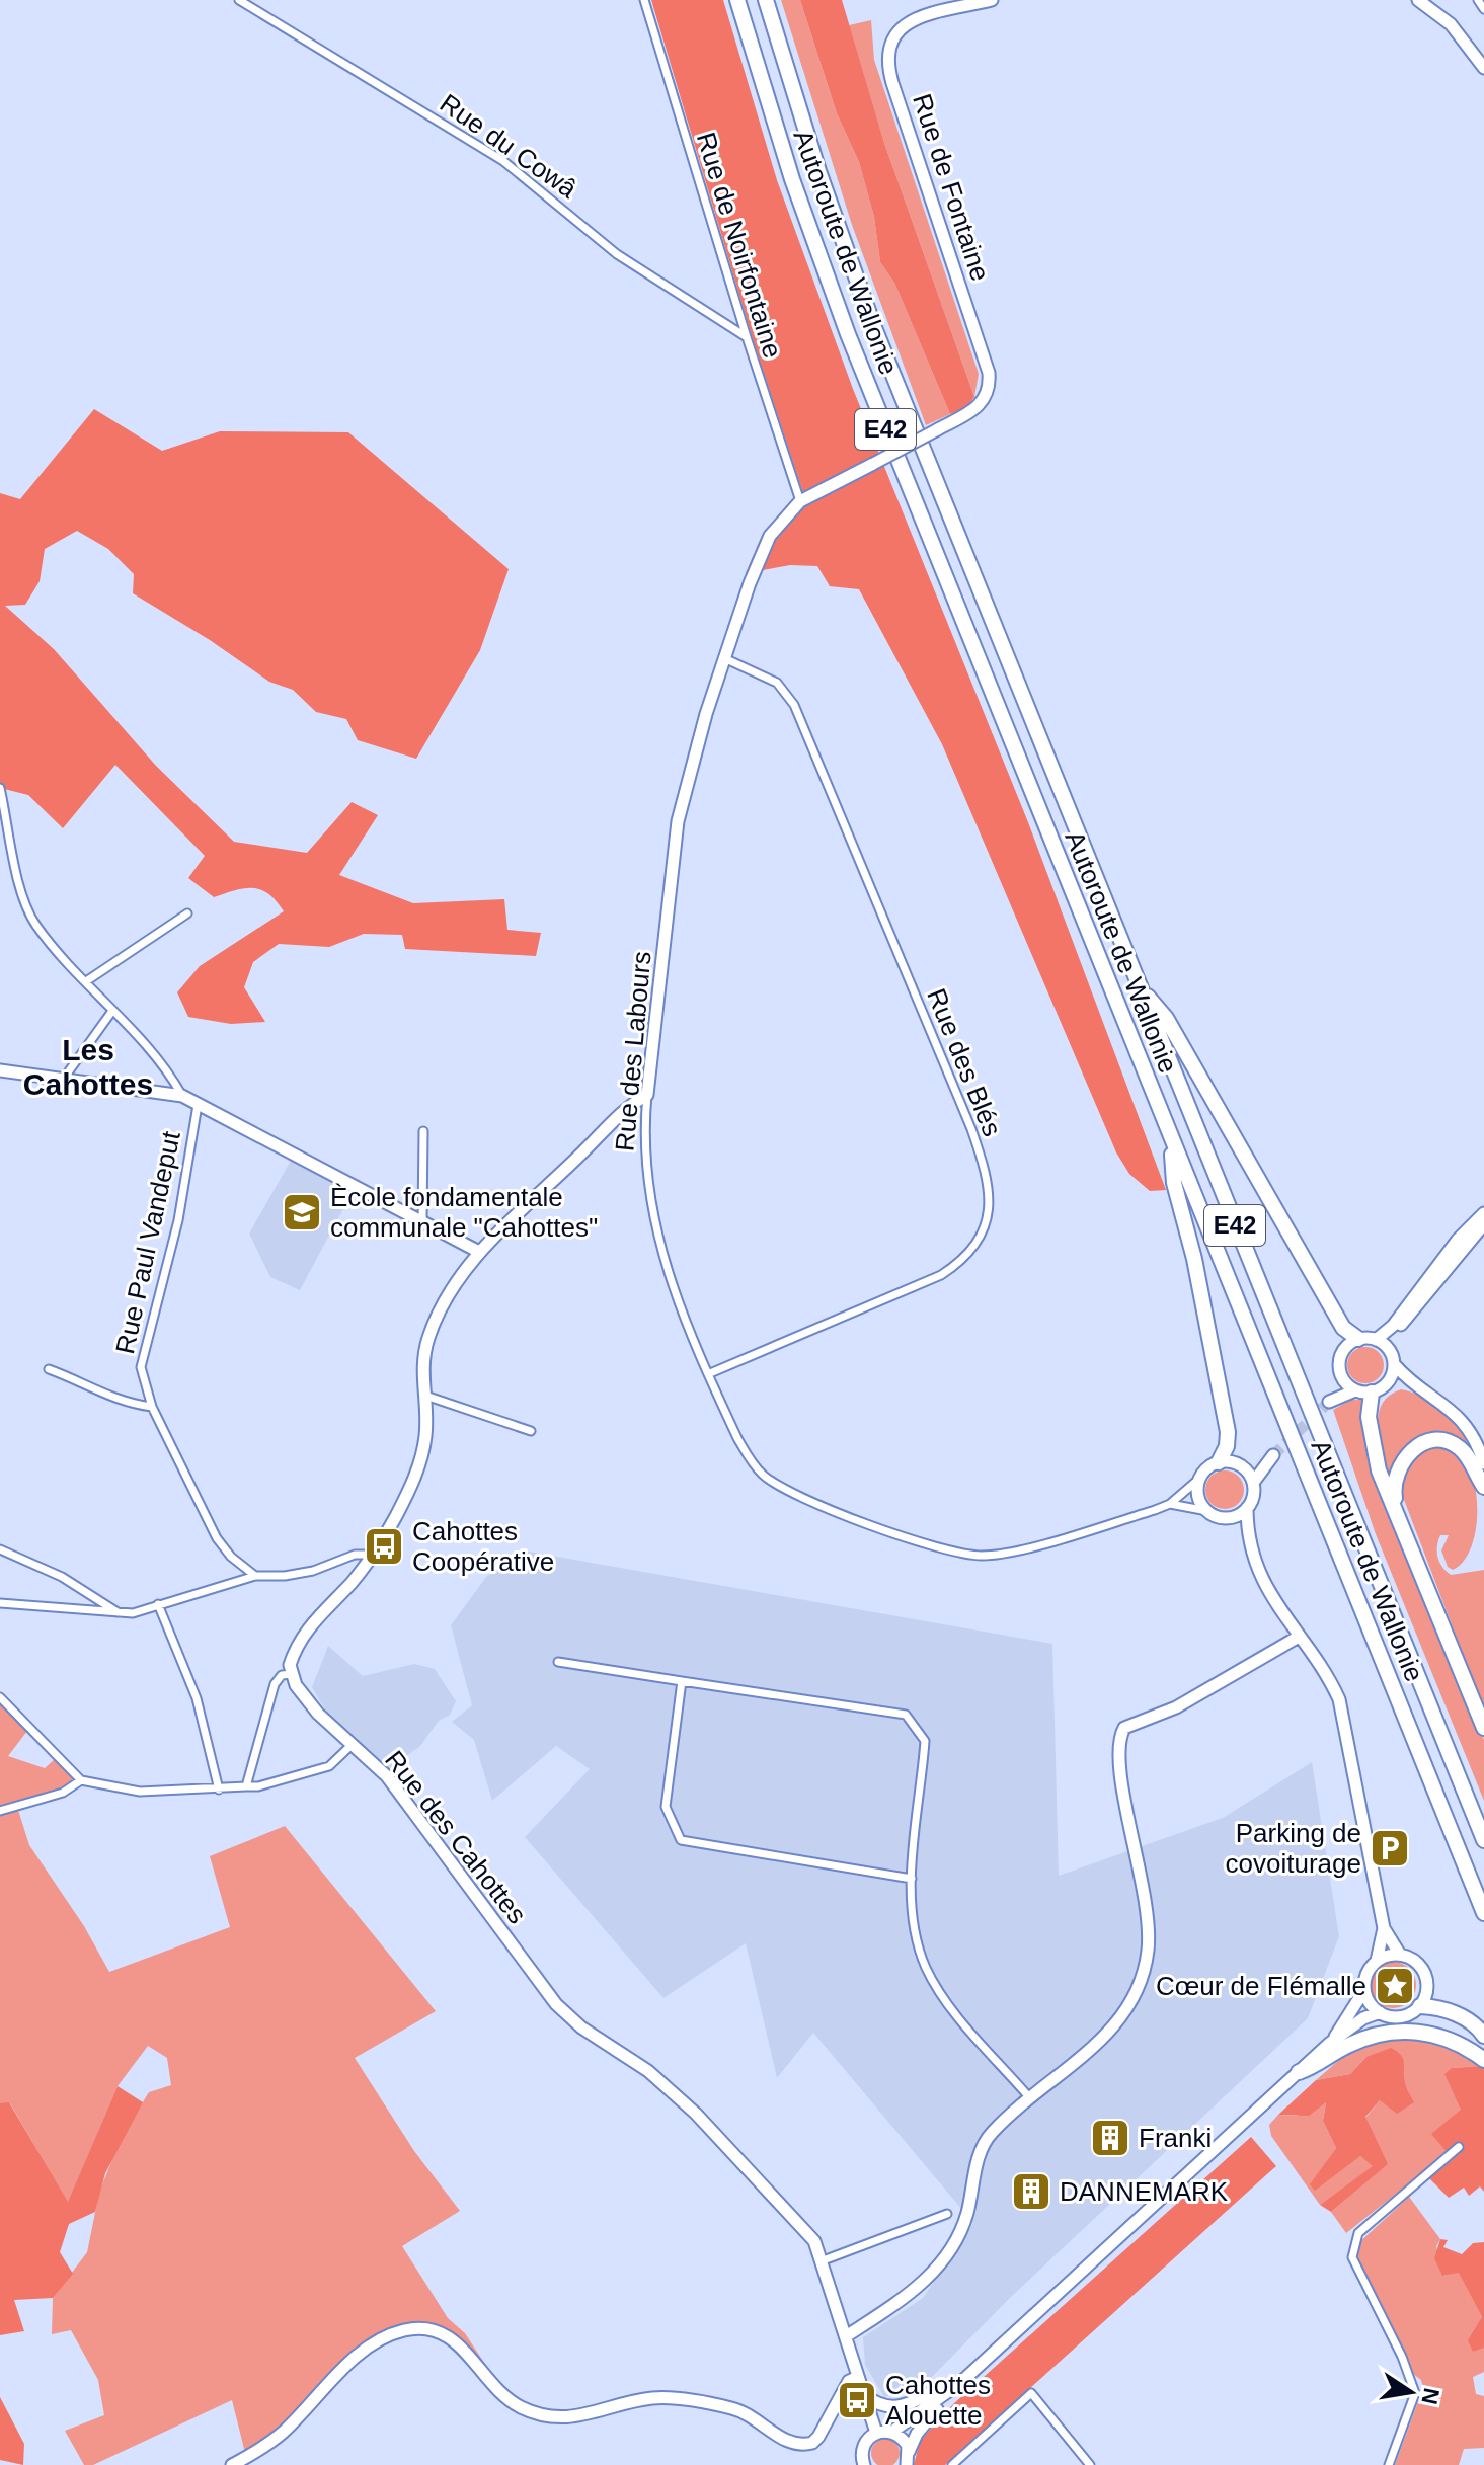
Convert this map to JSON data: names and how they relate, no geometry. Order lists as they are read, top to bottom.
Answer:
{
  "streets": {
    "highway": ["Autoroute de Wallonie", "E42"],
    "street": [
      "Rue du Cowâ",
      "Rue de Fontaine",
      "Rue de Noirfontaine",
      "Rue des Labours",
      "Rue des Blés",
      "Rue Paul Vandeput",
      "Rue des Cahottes"
    ]
  },
  "crossings": [
    ["Rue du Cowâ", "Rue de Noirfontaine"],
    ["Rue de Fontaine", "Rue des Labours"],
    ["Rue de Noirfontaine", "Rue des Labours"],
    ["Rue des Labours", "Rue des Blés"]
  ],
  "districts": ["Les Cahottes"],
  "places": {
    "school or university": ["Ècole fondamentale communale \"Cahottes\""],
    "bus stop": ["Cahottes Coopérative", "Cahottes Alouette"],
    "parking": ["Parking de covoiturage"],
    "place": ["Cœur de Flémalle"],
    "building": ["Franki", "DANNEMARK"]
  },
  "north": "right"
}
